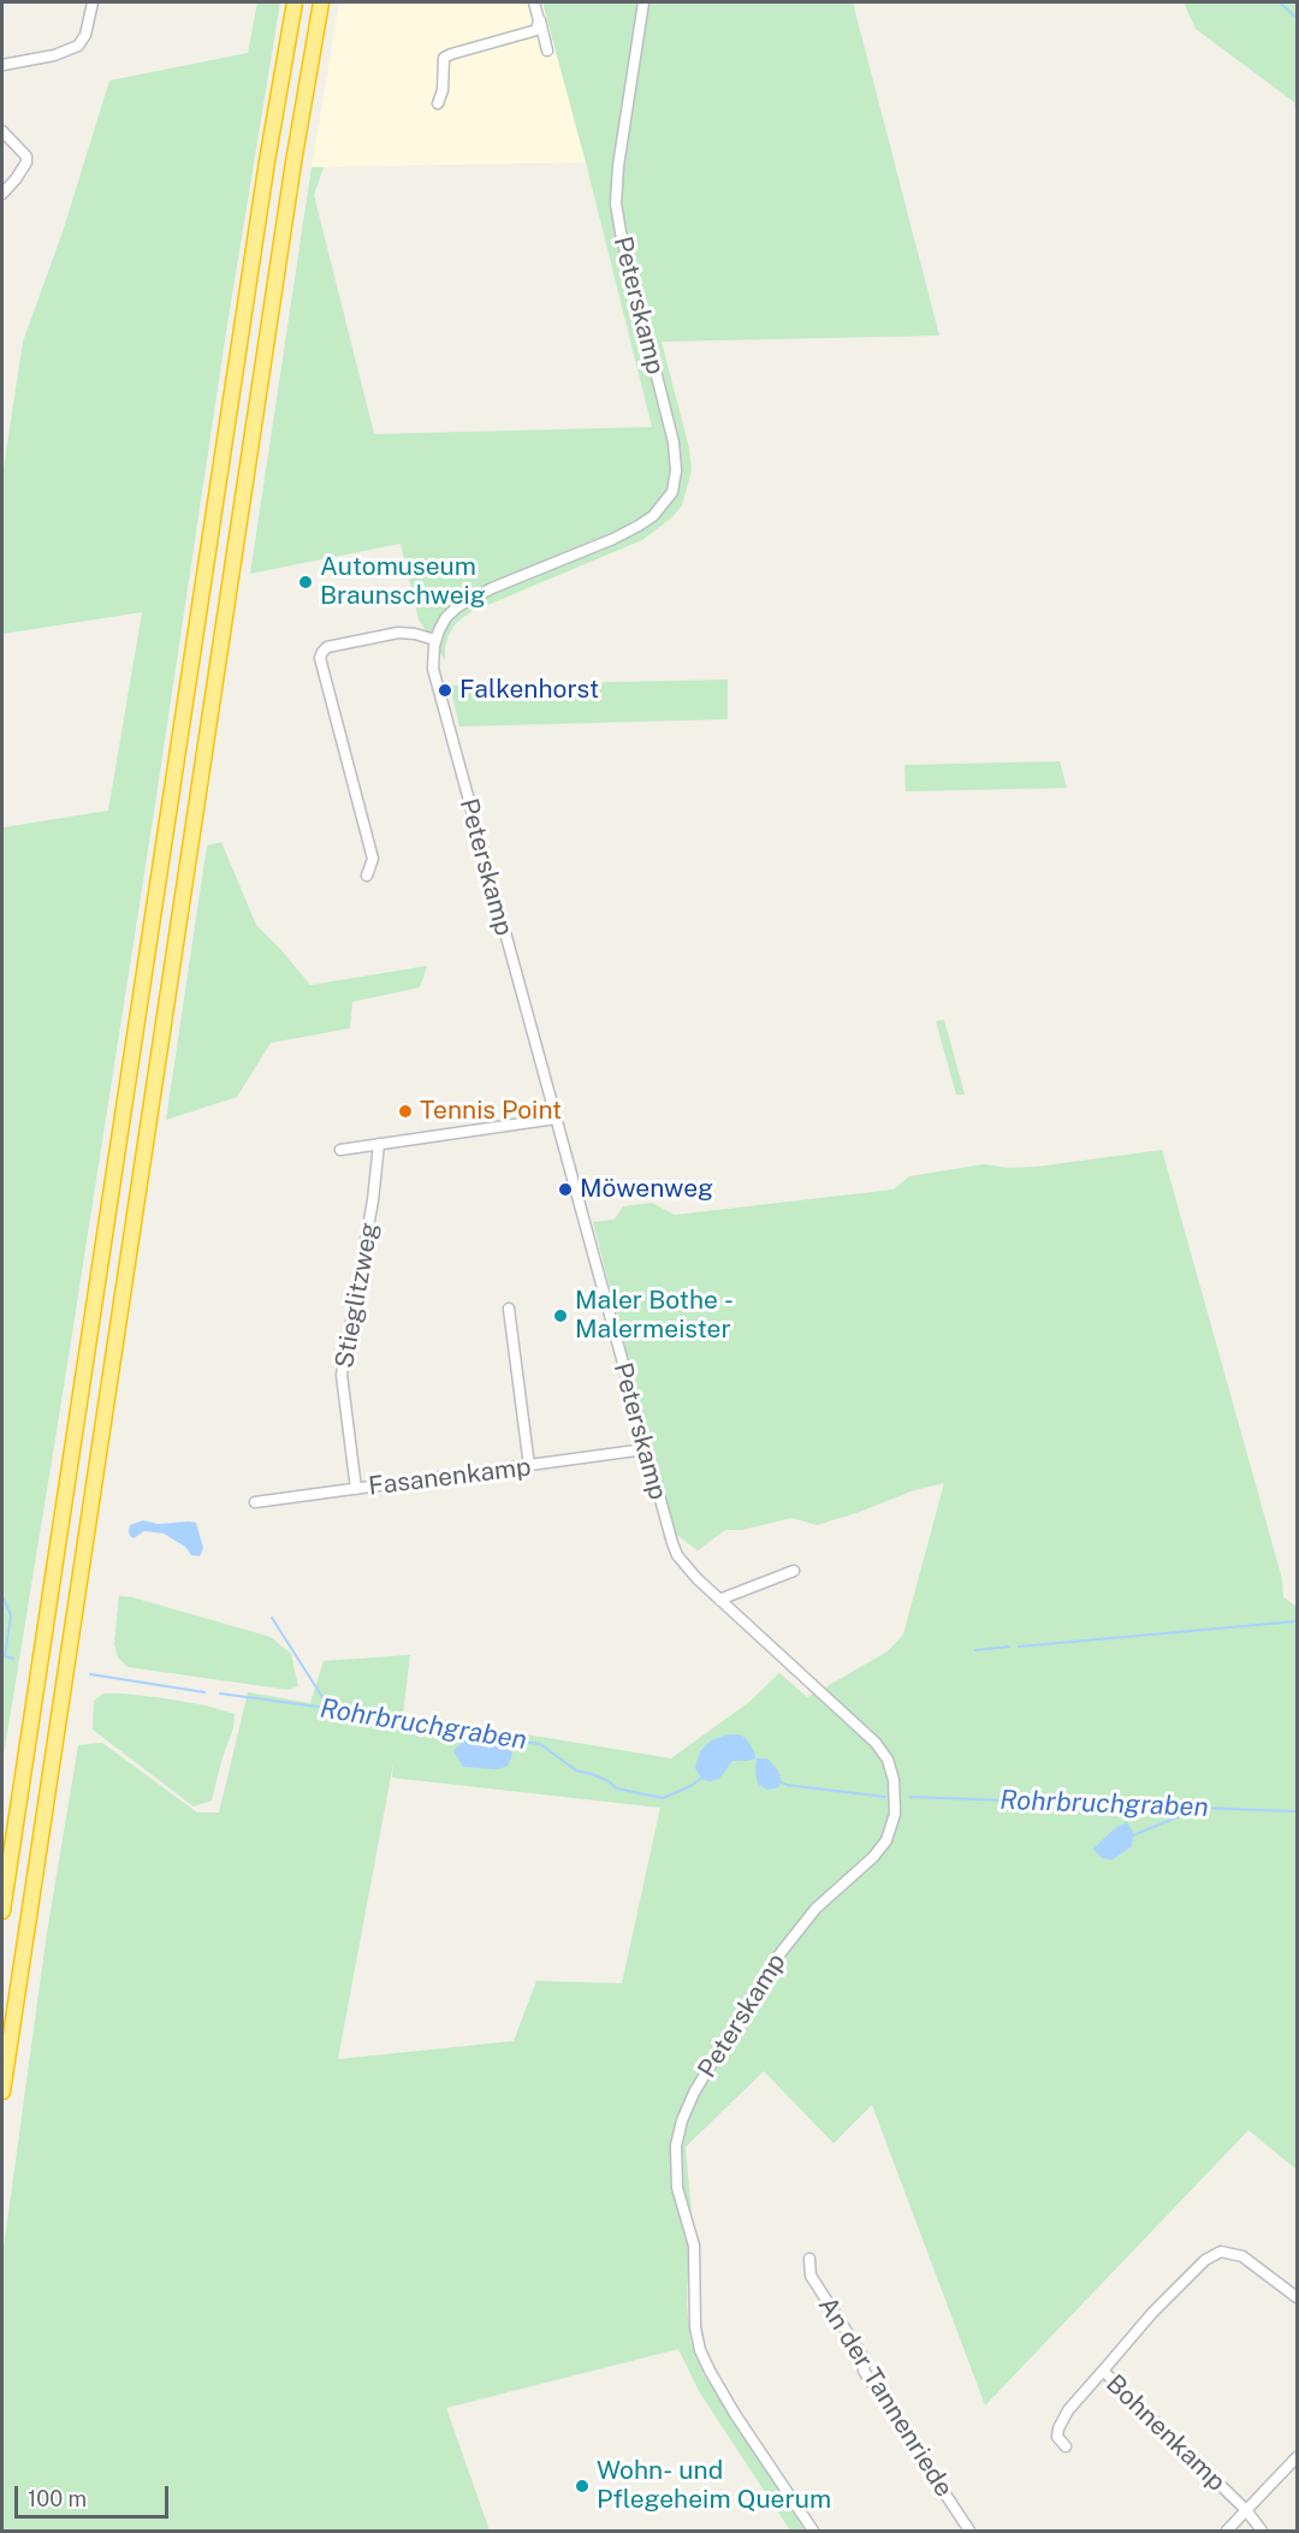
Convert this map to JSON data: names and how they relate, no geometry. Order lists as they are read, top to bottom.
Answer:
{
  "streets": {
    "street": [
      "Peterskamp",
      "Stieglitzweg",
      "Fasanenkamp",
      "An der Tannenriede",
      "Bohnenkamp"
    ]
  },
  "crossings": [
    ["Peterskamp", "Fasanenkamp"],
    ["Stieglitzweg", "Fasanenkamp"]
  ],
  "water": ["Rohrbruchgraben"],
  "places": [
    "Automuseum Braunschweig",
    "Falkenhorst",
    "Tennis Point",
    "Möwenweg",
    "Maler Bothe - Malermeister",
    "Wohn- und Pflegeheim Querum"
  ],
  "scale_bar": "100 m"
}
